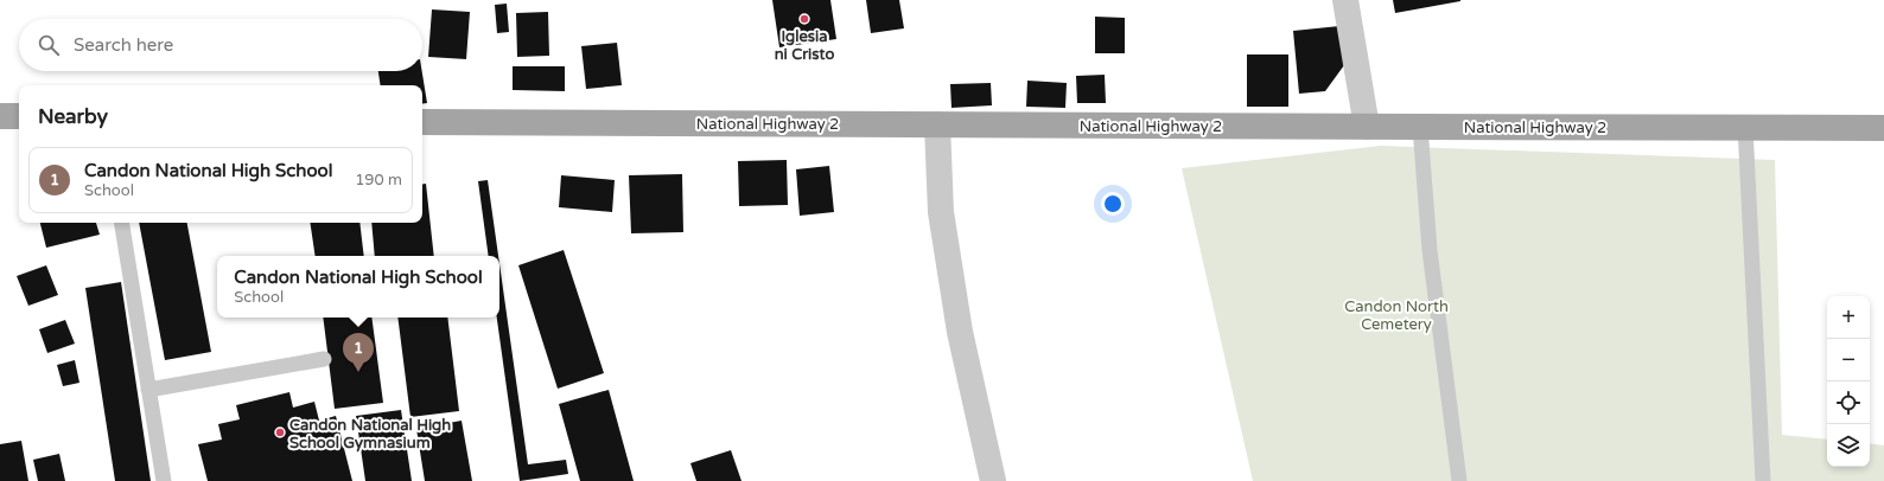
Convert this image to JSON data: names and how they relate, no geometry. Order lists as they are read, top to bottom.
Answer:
{
  "streets": {
    "main road": ["National Highway 2"]
  },
  "parks": ["Candon North Cemetery"],
  "places": ["Iglesia ni Cristo", "Candon National High School Gymnasium"],
  "page": {
    "search": "Search here",
    "heading": "Nearby",
    "list": [
      {
        "mark": "1",
        "name": "Candon National High School",
        "note": "School",
        "value": "190 m"
      }
    ],
    "popup": ["Candon National High School", "School"],
    "map_buttons": ["+", "−"],
    "pins": "1"
  }
}
